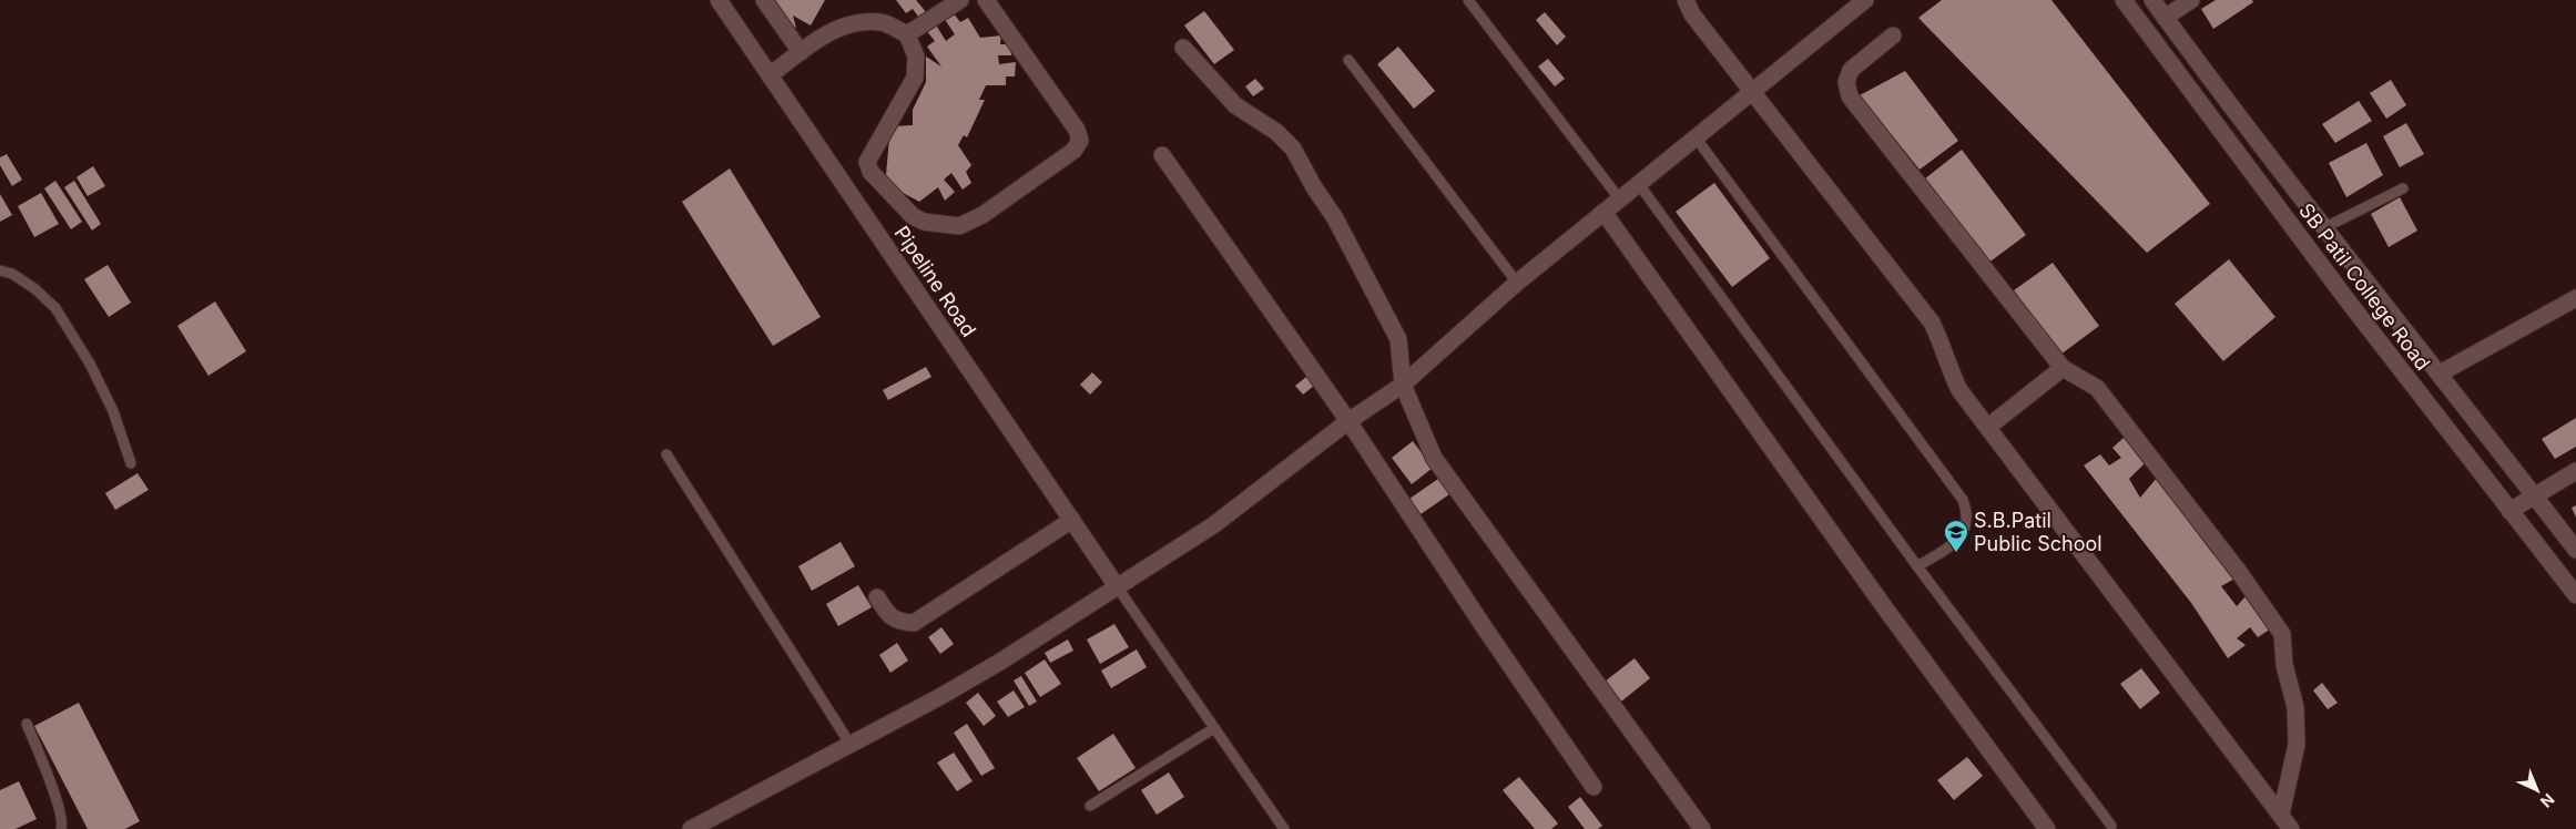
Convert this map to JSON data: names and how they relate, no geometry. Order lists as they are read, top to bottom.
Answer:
{
  "streets": {
    "street": ["Pipeline Road", "SB Patil College Road"]
  },
  "places": {
    "school or university": ["S.B.Patil Public School"]
  },
  "north": "bottom right"
}
